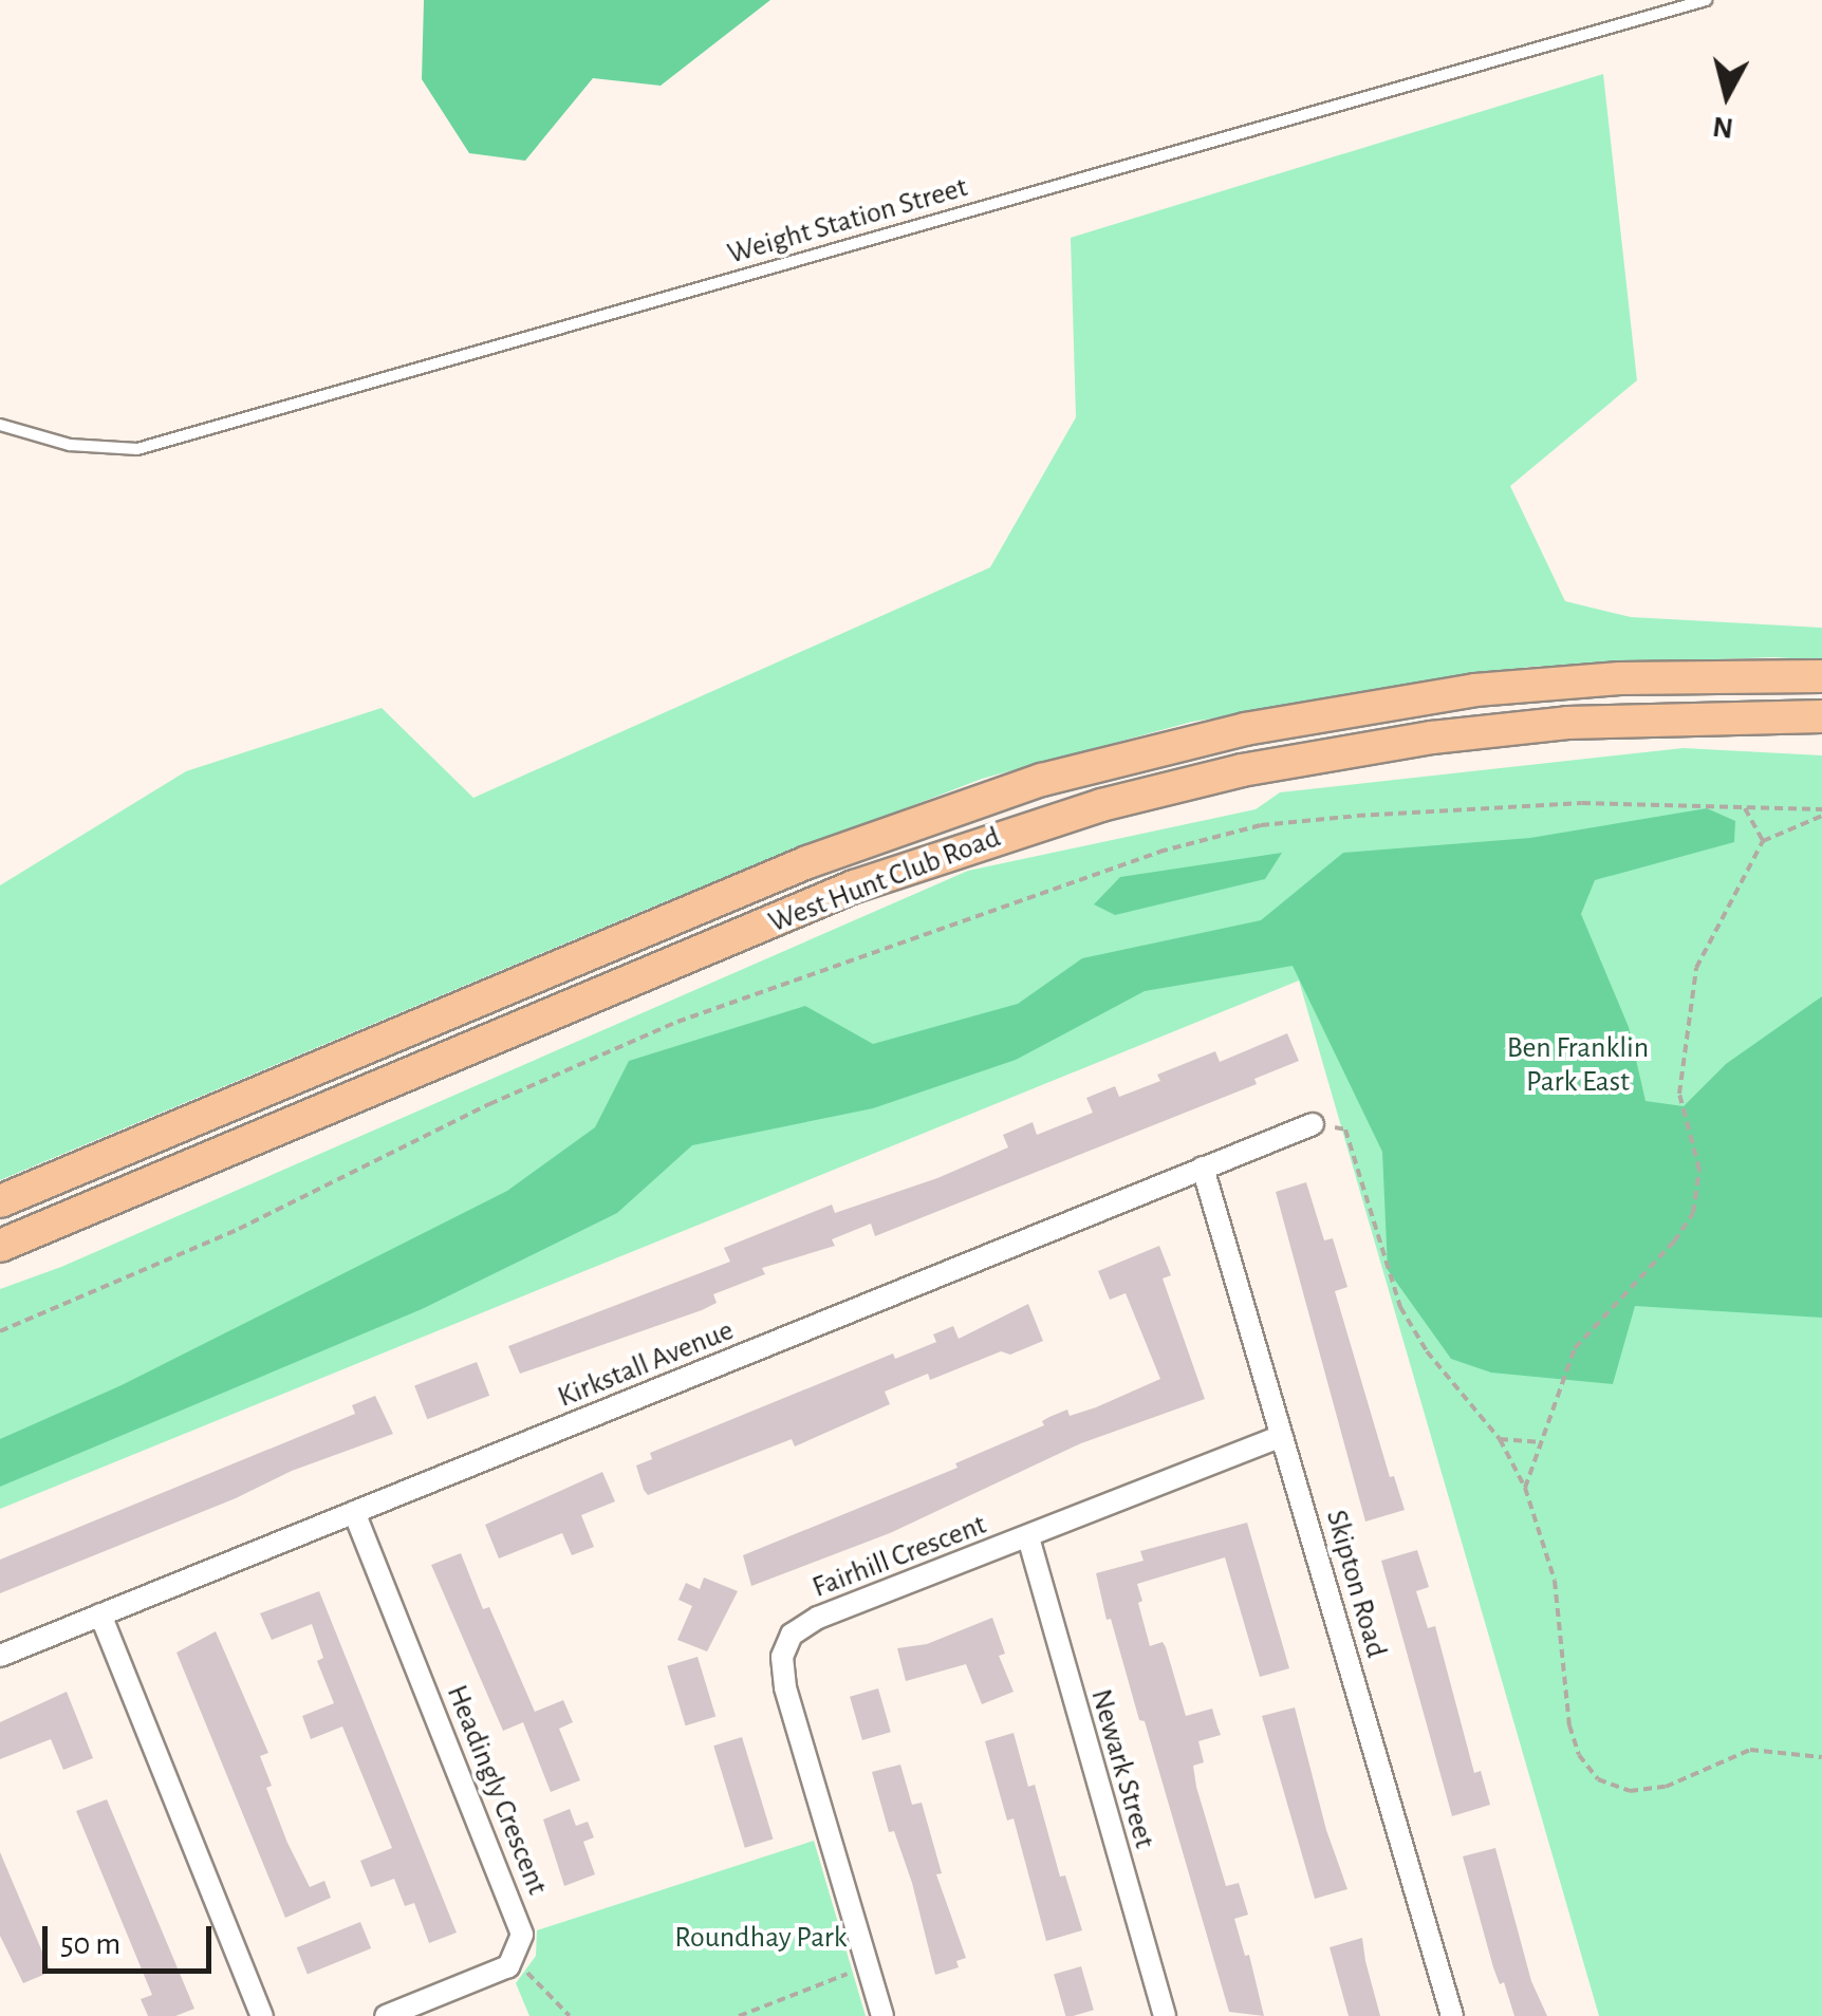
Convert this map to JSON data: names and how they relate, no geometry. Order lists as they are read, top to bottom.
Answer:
{
  "streets": {
    "main road": ["West Hunt Club Road"],
    "street": [
      "Kirkstall Avenue",
      "Fairhill Crescent",
      "Skipton Road",
      "Newark Street",
      "Headingly Crescent"
    ],
    "lane": ["Weight Station Street"]
  },
  "crossings": [
    ["Kirkstall Avenue", "Skipton Road"],
    ["Kirkstall Avenue", "Headingly Crescent"],
    ["Fairhill Crescent", "Skipton Road"],
    ["Fairhill Crescent", "Newark Street"]
  ],
  "parks": ["Ben Franklin Park East", "Roundhay Park"],
  "scale_bar": "50 m",
  "north": "bottom"
}
